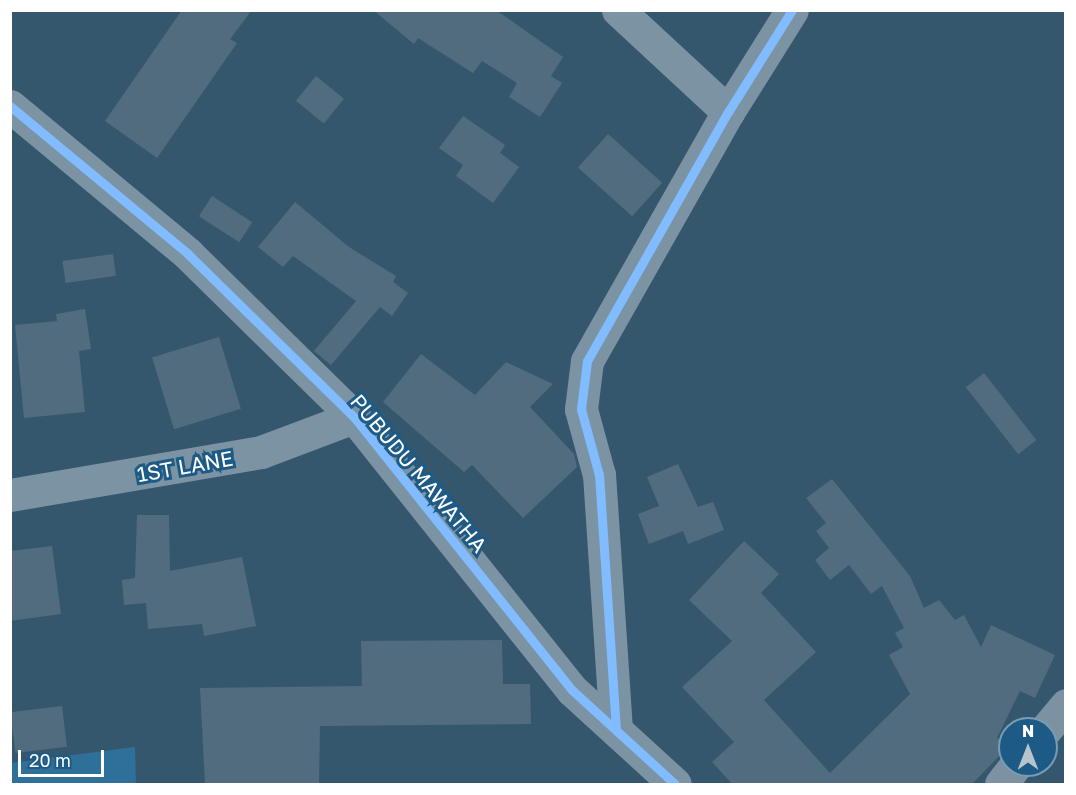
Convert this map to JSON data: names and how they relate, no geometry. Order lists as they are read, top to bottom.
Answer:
{
  "streets": {
    "street": ["1ST LANE", "PUBUDU MAWATHA"]
  },
  "crossings": [
    ["1ST LANE", "PUBUDU MAWATHA"]
  ],
  "scale_bar": "20 m",
  "north": "top"
}
